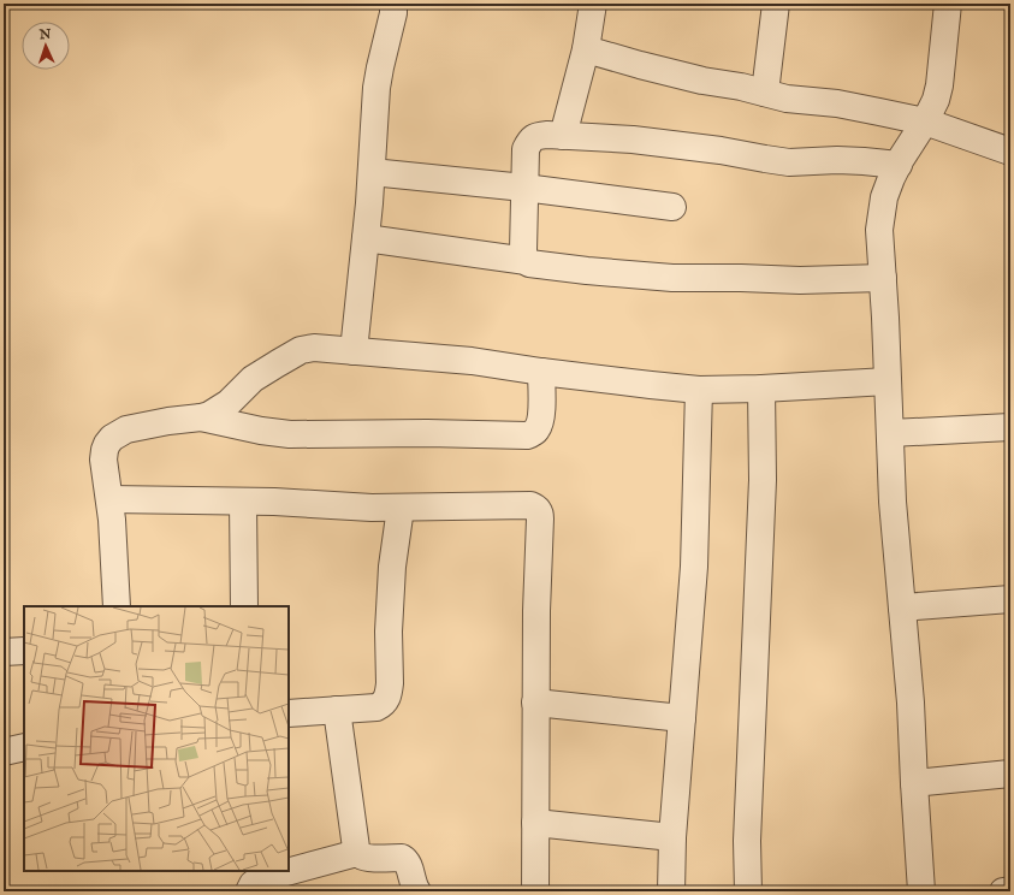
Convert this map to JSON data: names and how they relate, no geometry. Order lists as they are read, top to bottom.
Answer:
{
  "north": "top"
}
